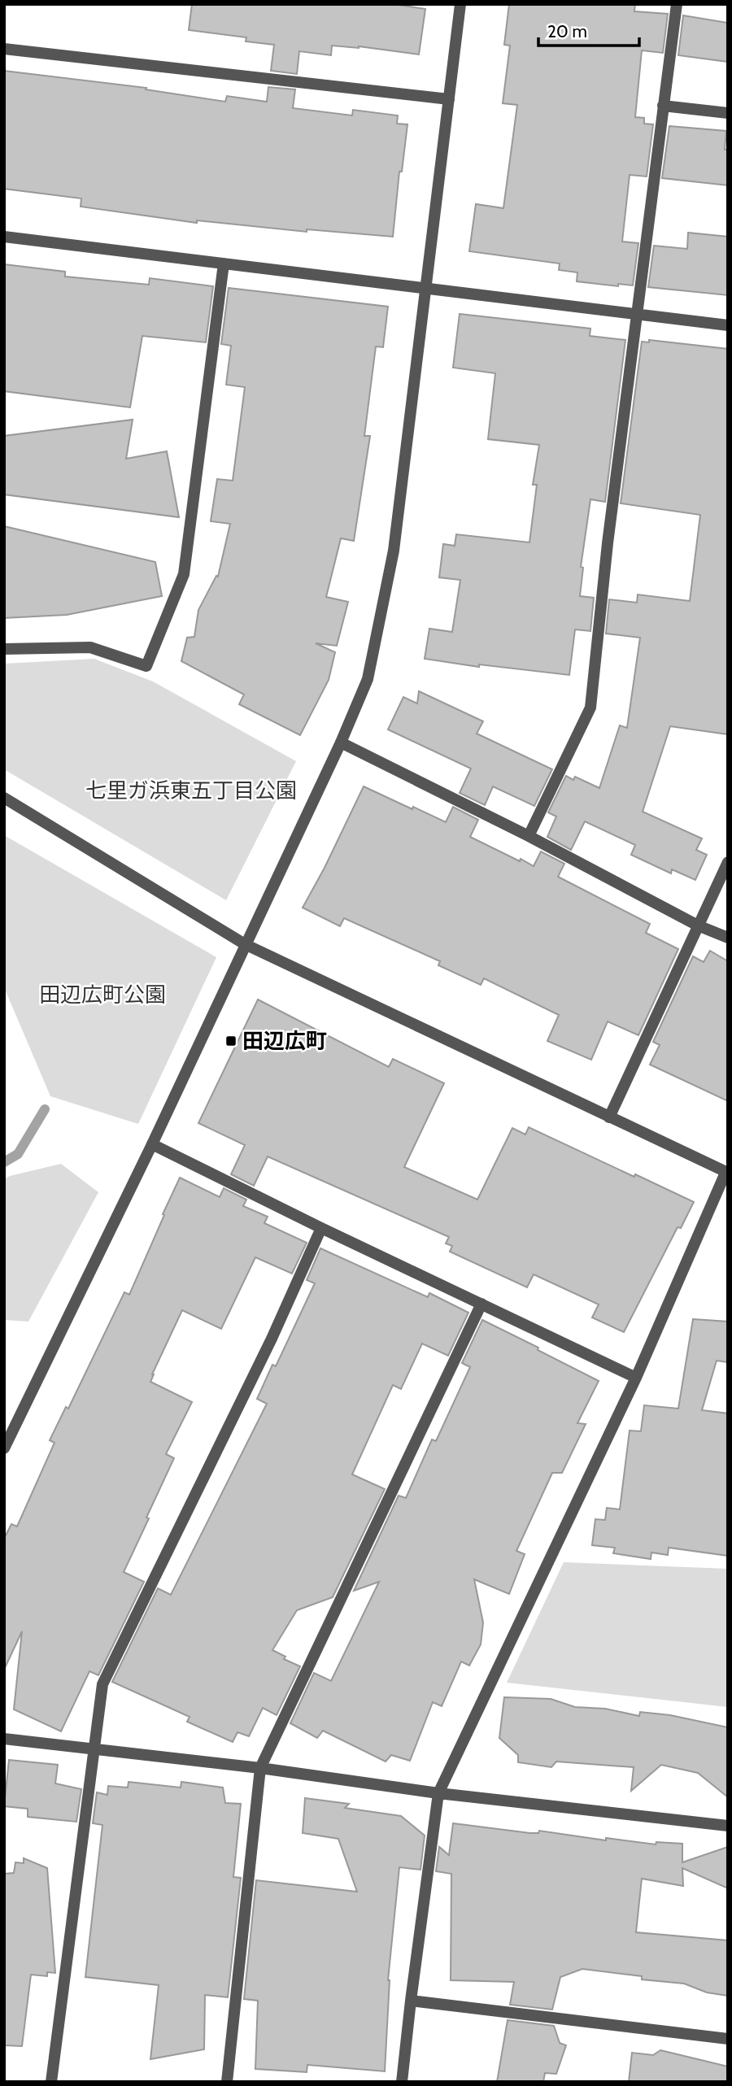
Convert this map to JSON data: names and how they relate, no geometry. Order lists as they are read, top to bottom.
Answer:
{
  "parks": ["七里ガ浜東五丁目公園", "田辺広町公園"],
  "places": {
    "transit": ["田辺広町"]
  },
  "scale_bar": "20 m"
}
